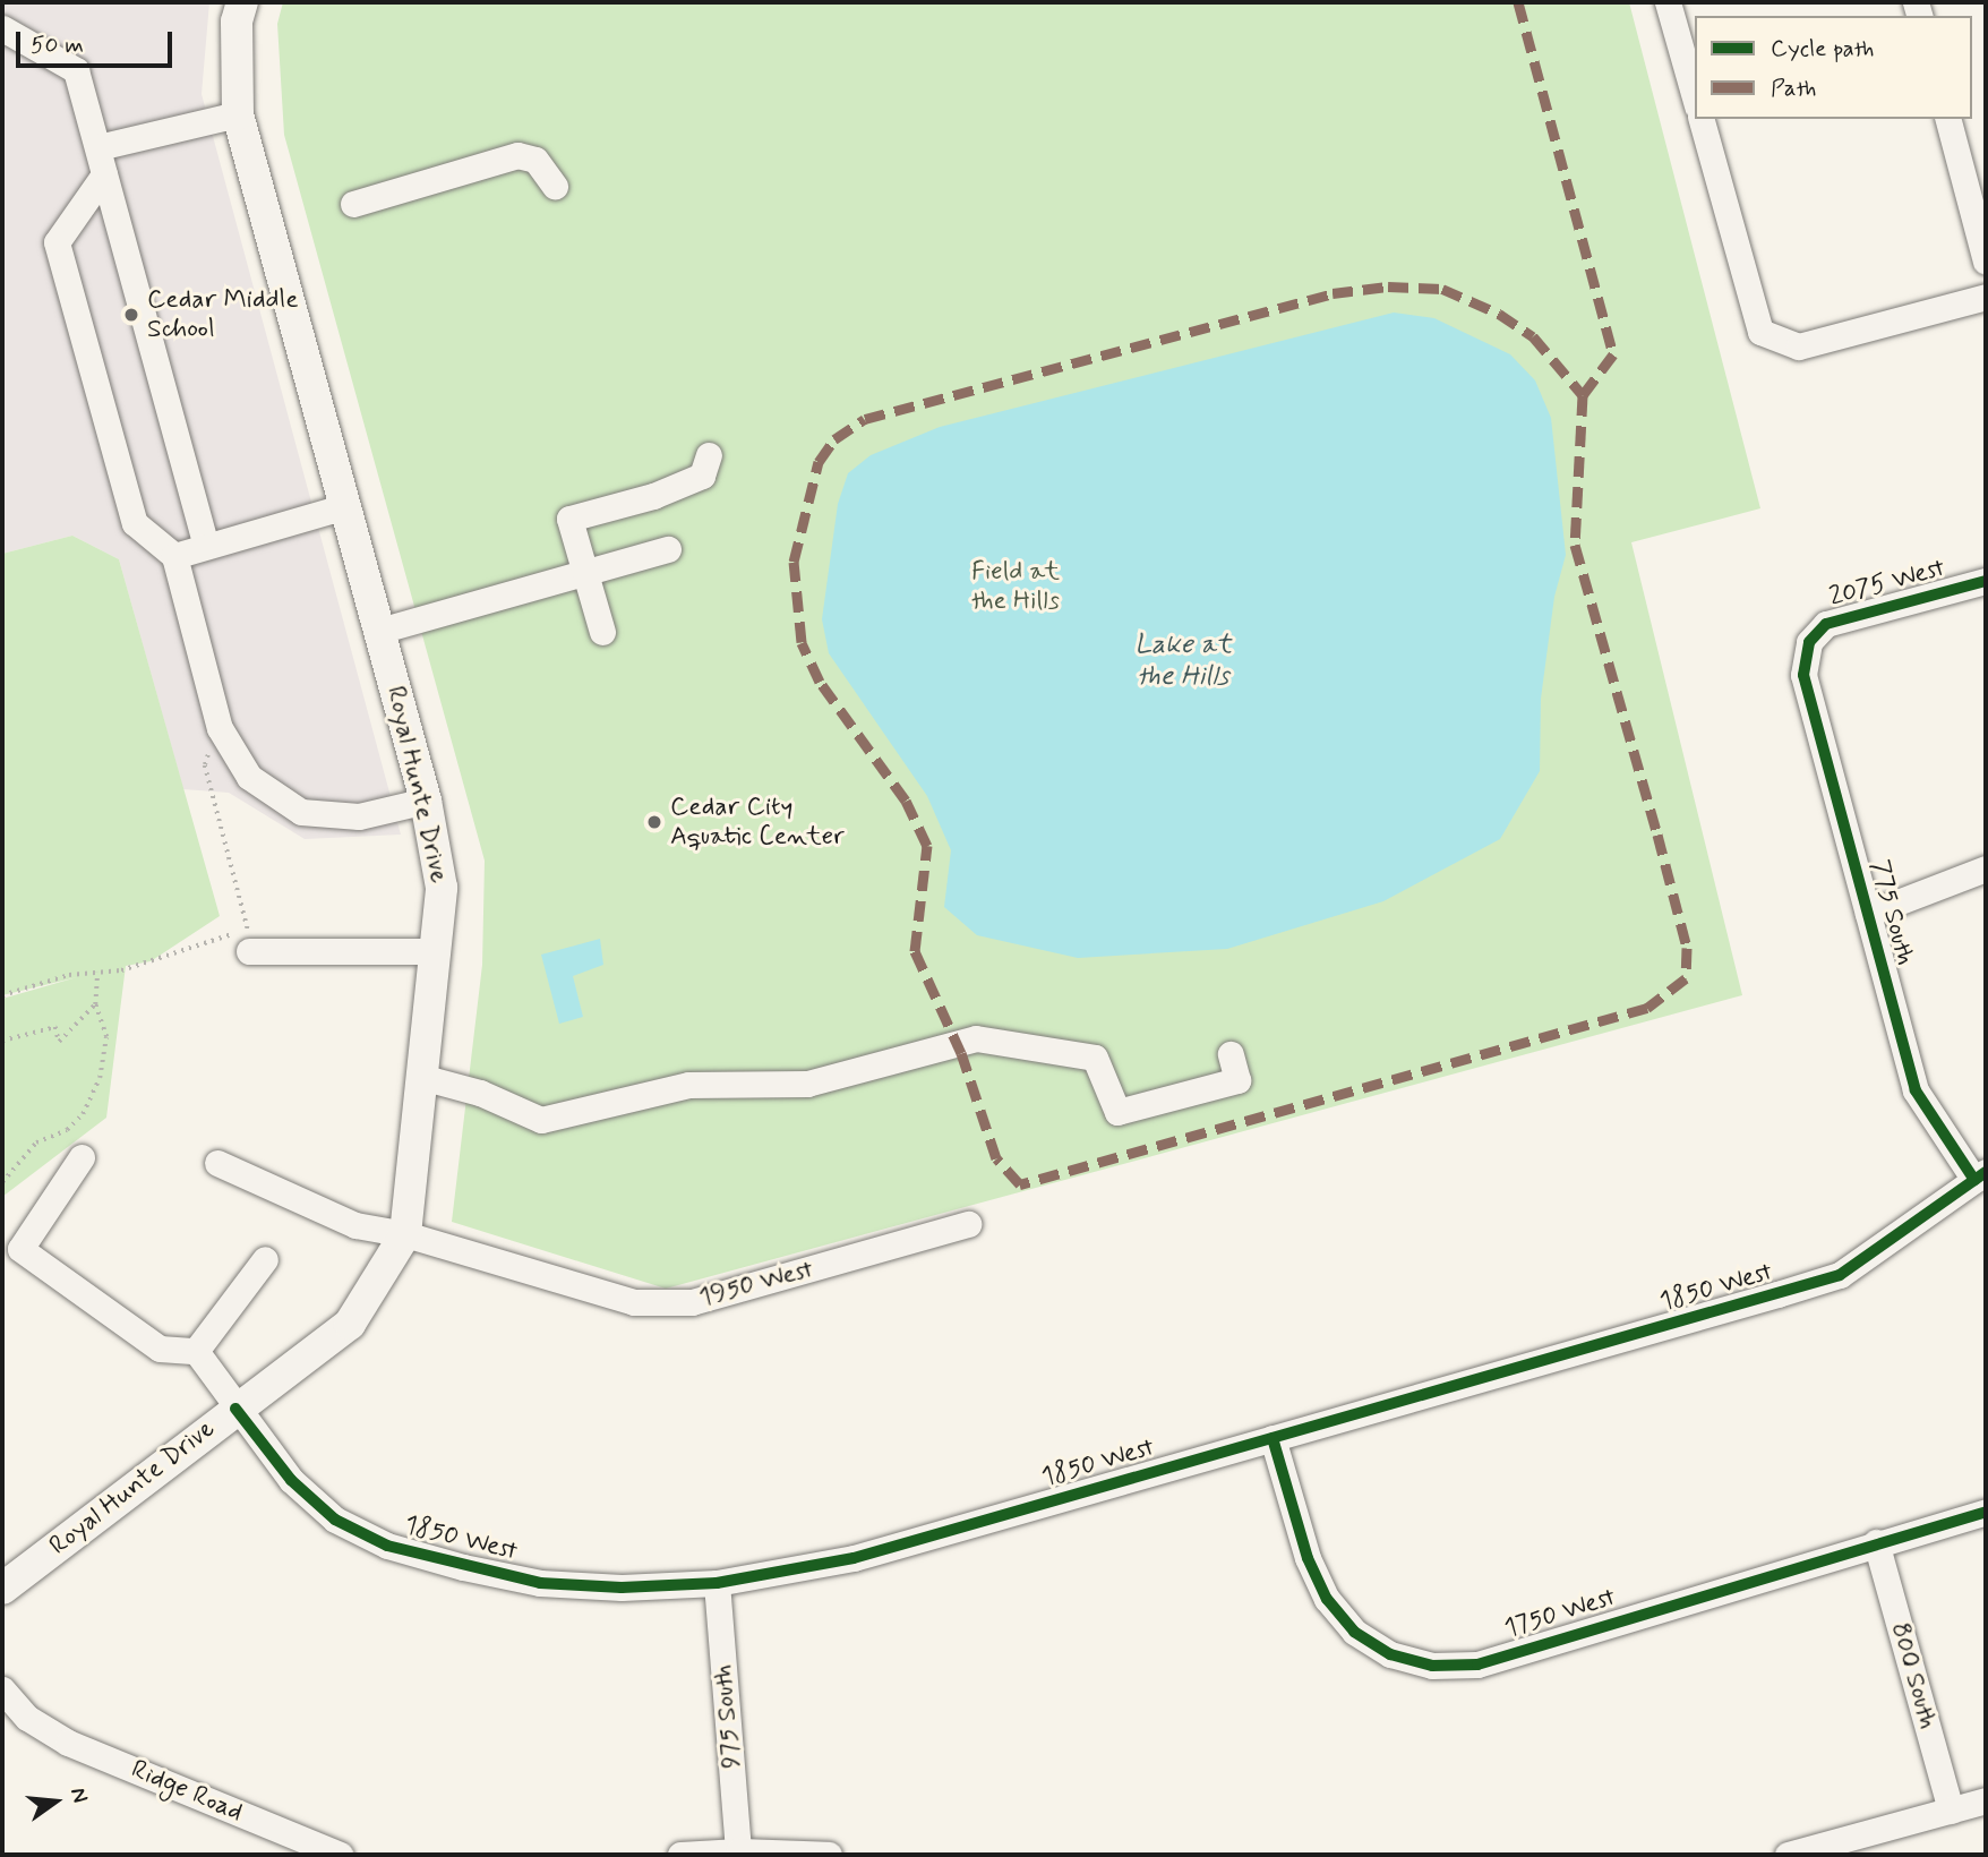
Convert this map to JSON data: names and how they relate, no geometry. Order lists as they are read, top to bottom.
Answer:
{
  "streets": {
    "main road": ["Royal Hunte Drive"],
    "street": [
      "2075 West",
      "775 South",
      "1950 West",
      "1850 West",
      "1750 West",
      "800 South",
      "975 South",
      "Ridge Road"
    ]
  },
  "crossings": [
    ["2075 West", "775 South"],
    ["Royal Hunte Drive", "1950 West"],
    ["Royal Hunte Drive", "1850 West"],
    ["775 South", "1850 West"],
    ["1850 West", "1750 West"],
    ["1850 West", "975 South"],
    ["1750 West", "800 South"]
  ],
  "water": ["Lake at the Hills"],
  "parks": ["Field at the Hills"],
  "places": ["Cedar Middle School", "Cedar City Aquatic Center"],
  "legend": ["Cycle path", "Path"],
  "scale_bar": "50 m",
  "north": "right"
}
